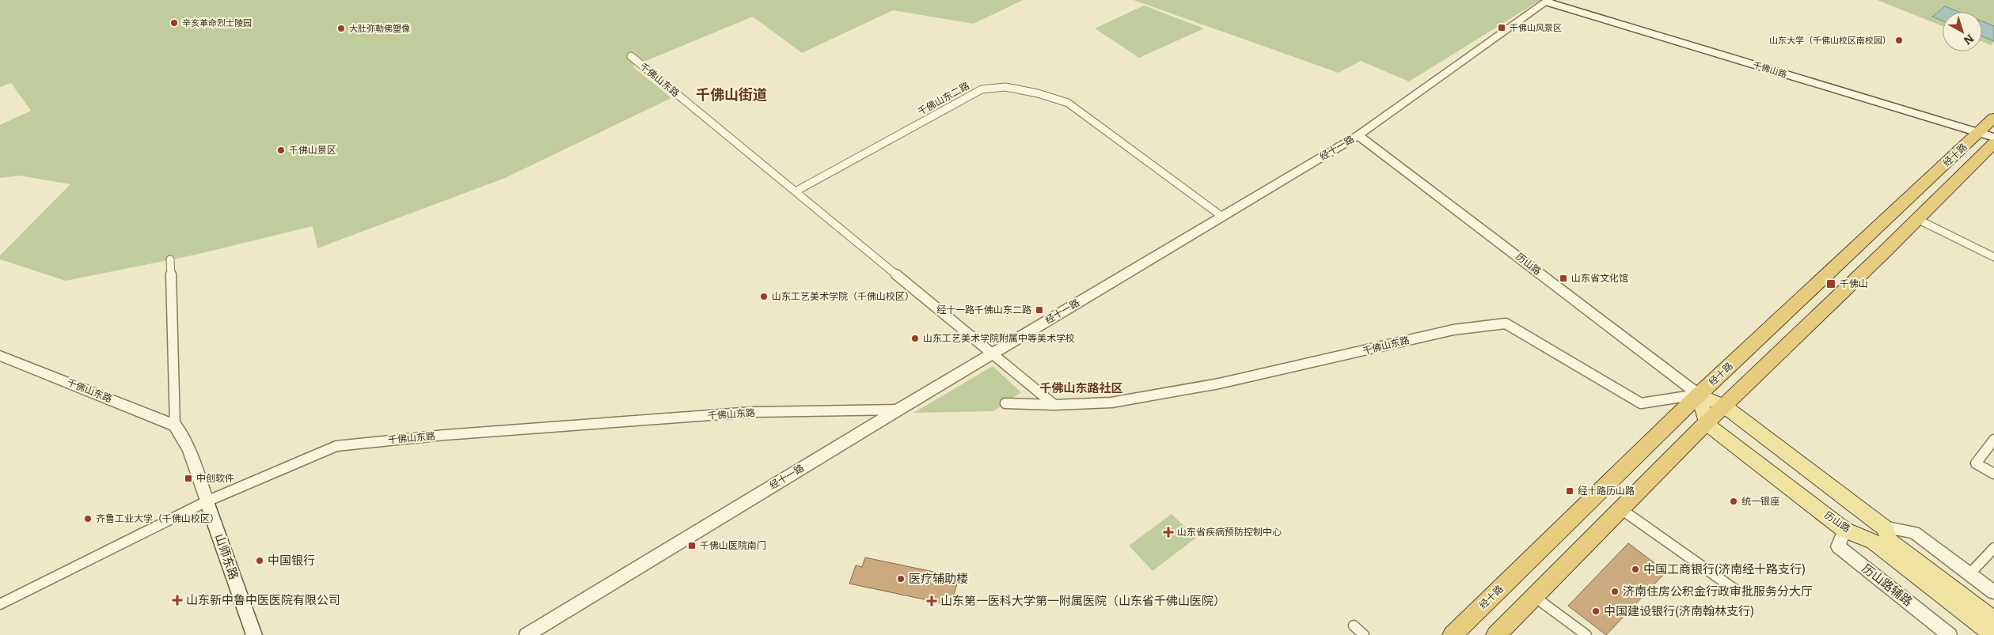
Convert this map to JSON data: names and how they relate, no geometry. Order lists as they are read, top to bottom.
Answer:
{
  "streets": {
    "highway": ["经十路"],
    "main road": ["千佛山路", "历山路", "山师东路"],
    "street": [
      "千佛山东路",
      "千佛山东二路",
      "经十一路",
      "历山路辅路"
    ]
  },
  "crossings": [
    ["千佛山路", "经十一路"],
    ["千佛山路", "经十路"],
    ["千佛山东路", "千佛山东二路"],
    ["千佛山东路", "经十一路"],
    ["千佛山东路", "经十路"],
    ["千佛山东路", "历山路"],
    ["千佛山东路", "山师东路"],
    ["千佛山东二路", "经十一路"],
    ["经十一路", "历山路"],
    ["经十路", "历山路"],
    ["历山路", "历山路辅路"]
  ],
  "districts": ["千佛山街道", "千佛山东路社区"],
  "places": {
    "other": [
      "辛亥革命烈士陵园",
      "大肚弥勒佛塑像",
      "山东大学（千佛山校区南校园）",
      "千佛山景区",
      "山东工艺美术学院（千佛山校区）",
      "山东工艺美术学院附属中等美术学校",
      "统一银座",
      "齐鲁工业大学（千佛山校区）",
      "中国银行",
      "中国工商银行(济南经十路支行)",
      "医疗辅助楼",
      "济南住房公积金行政审批服务分大厅",
      "中国建设银行(济南翰林支行)"
    ],
    "transit": [
      "千佛山风景区",
      "山东省文化馆",
      "千佛山",
      "经十一路千佛山东二路",
      "中创软件",
      "经十路历山路",
      "千佛山医院南门"
    ],
    "health": ["山东省疾病预防控制中心", "山东新中鲁中医医院有限公司", "山东第一医科大学第一附属医院（山东省千佛山医院）"]
  },
  "north": "bottom right"
}
